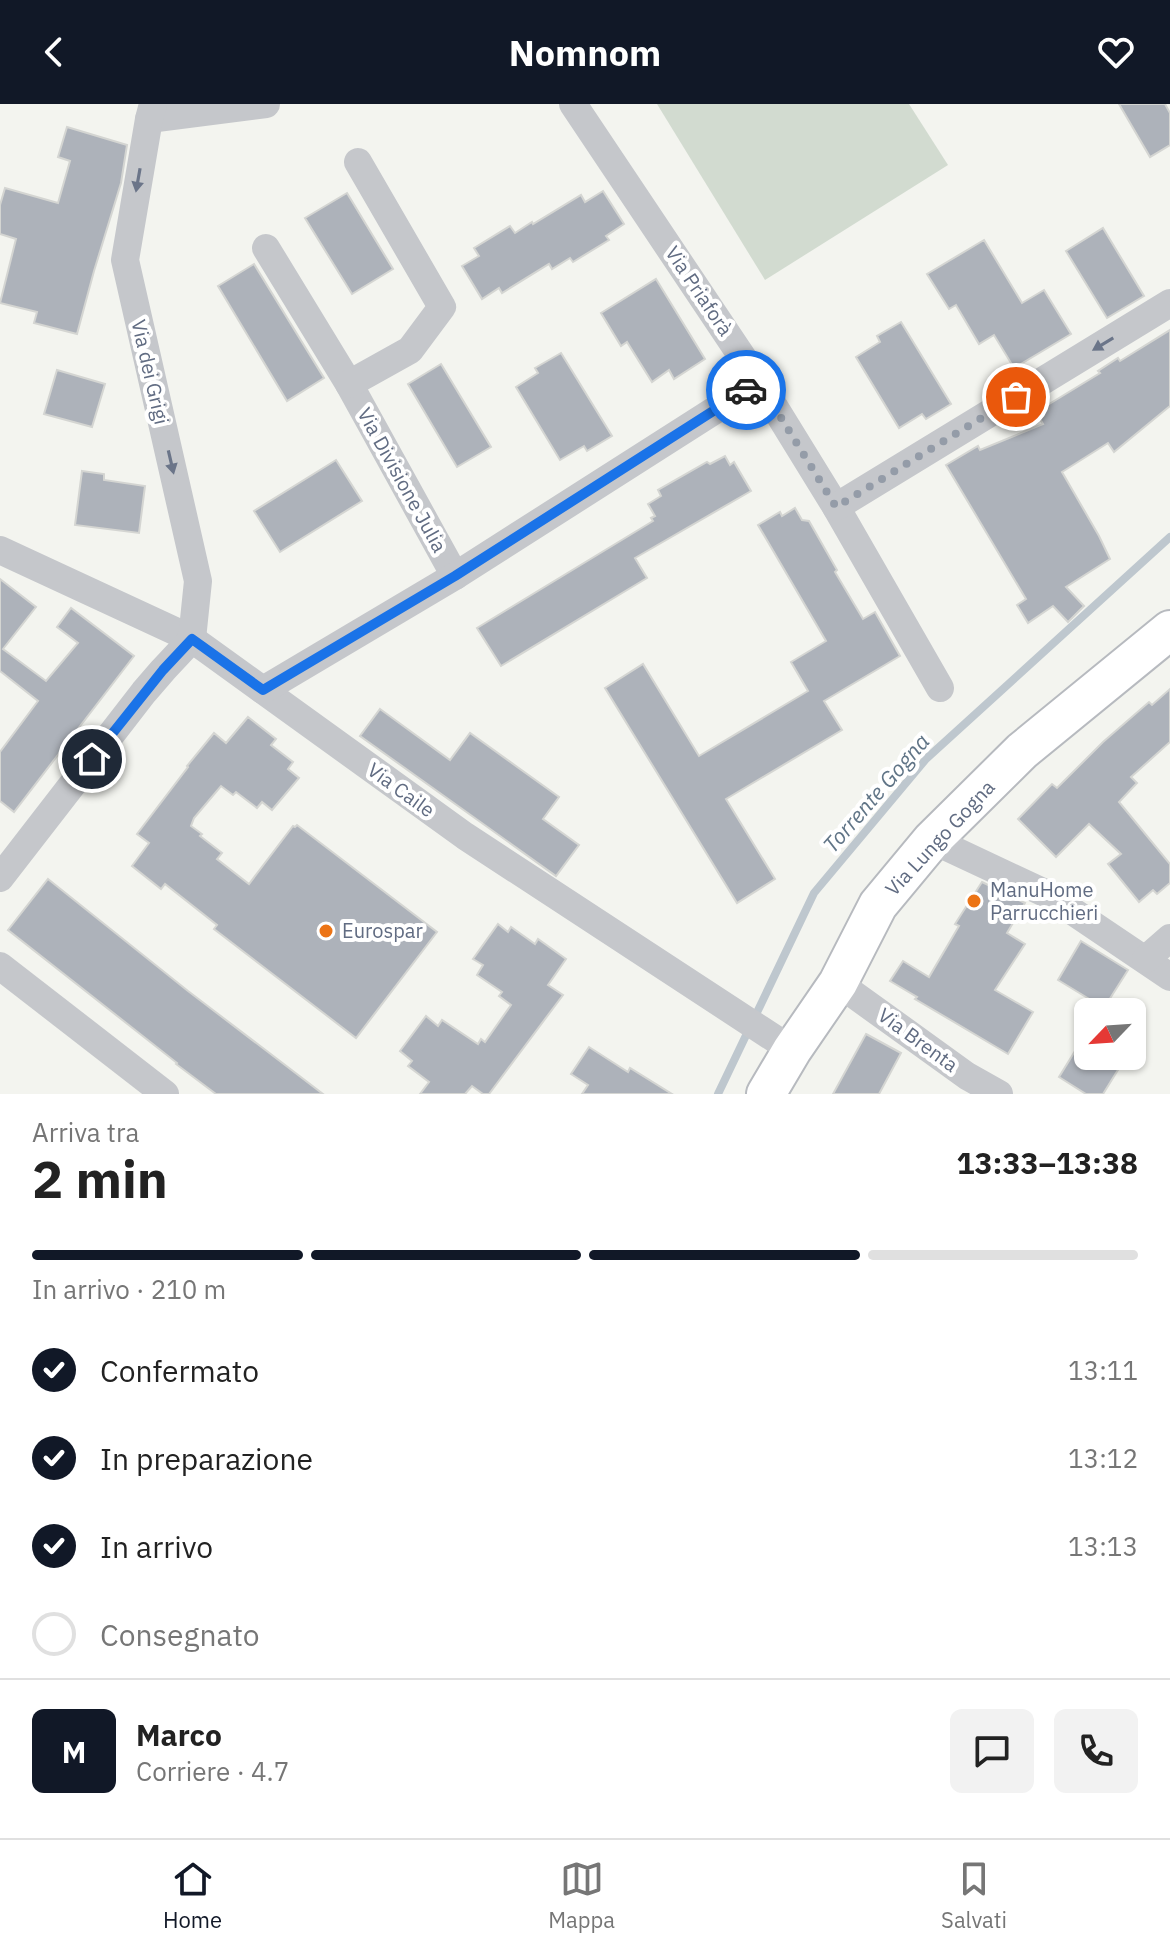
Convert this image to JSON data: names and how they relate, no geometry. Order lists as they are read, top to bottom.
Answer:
{
  "streets": {
    "street": [
      "Via Priaforà",
      "Via dei Grigi",
      "Via Divisione Julia",
      "Via Caile",
      "Via Lungo Gogna",
      "Via Brenta"
    ]
  },
  "crossings": [
    ["Via Priaforà", "Via Divisione Julia"],
    ["Via dei Grigi", "Via Caile"],
    ["Via Divisione Julia", "Via Caile"],
    ["Via Caile", "Via Lungo Gogna"],
    ["Via Lungo Gogna", "Via Brenta"]
  ],
  "one_way": ["Via dei Grigi"],
  "water": ["Torrente Gogna"],
  "places": ["ManuHome Parrucchieri", "Eurospar"],
  "north": "bottom left",
  "page": {
    "header": "Nomnom",
    "heading": ["2 min", "Arriva tra", "13:33–13:38"],
    "panel": ["Marco", "Corriere · 4.7"],
    "bar": "In arrivo · 210 m",
    "list": [
      ["Confermato", "13:11"],
      ["In preparazione", "13:12"],
      ["In arrivo", "13:13"],
      "Consegnato"
    ],
    "round": "M",
    "tabs": ["Home", "Mappa", "Salvati"]
  }
}
